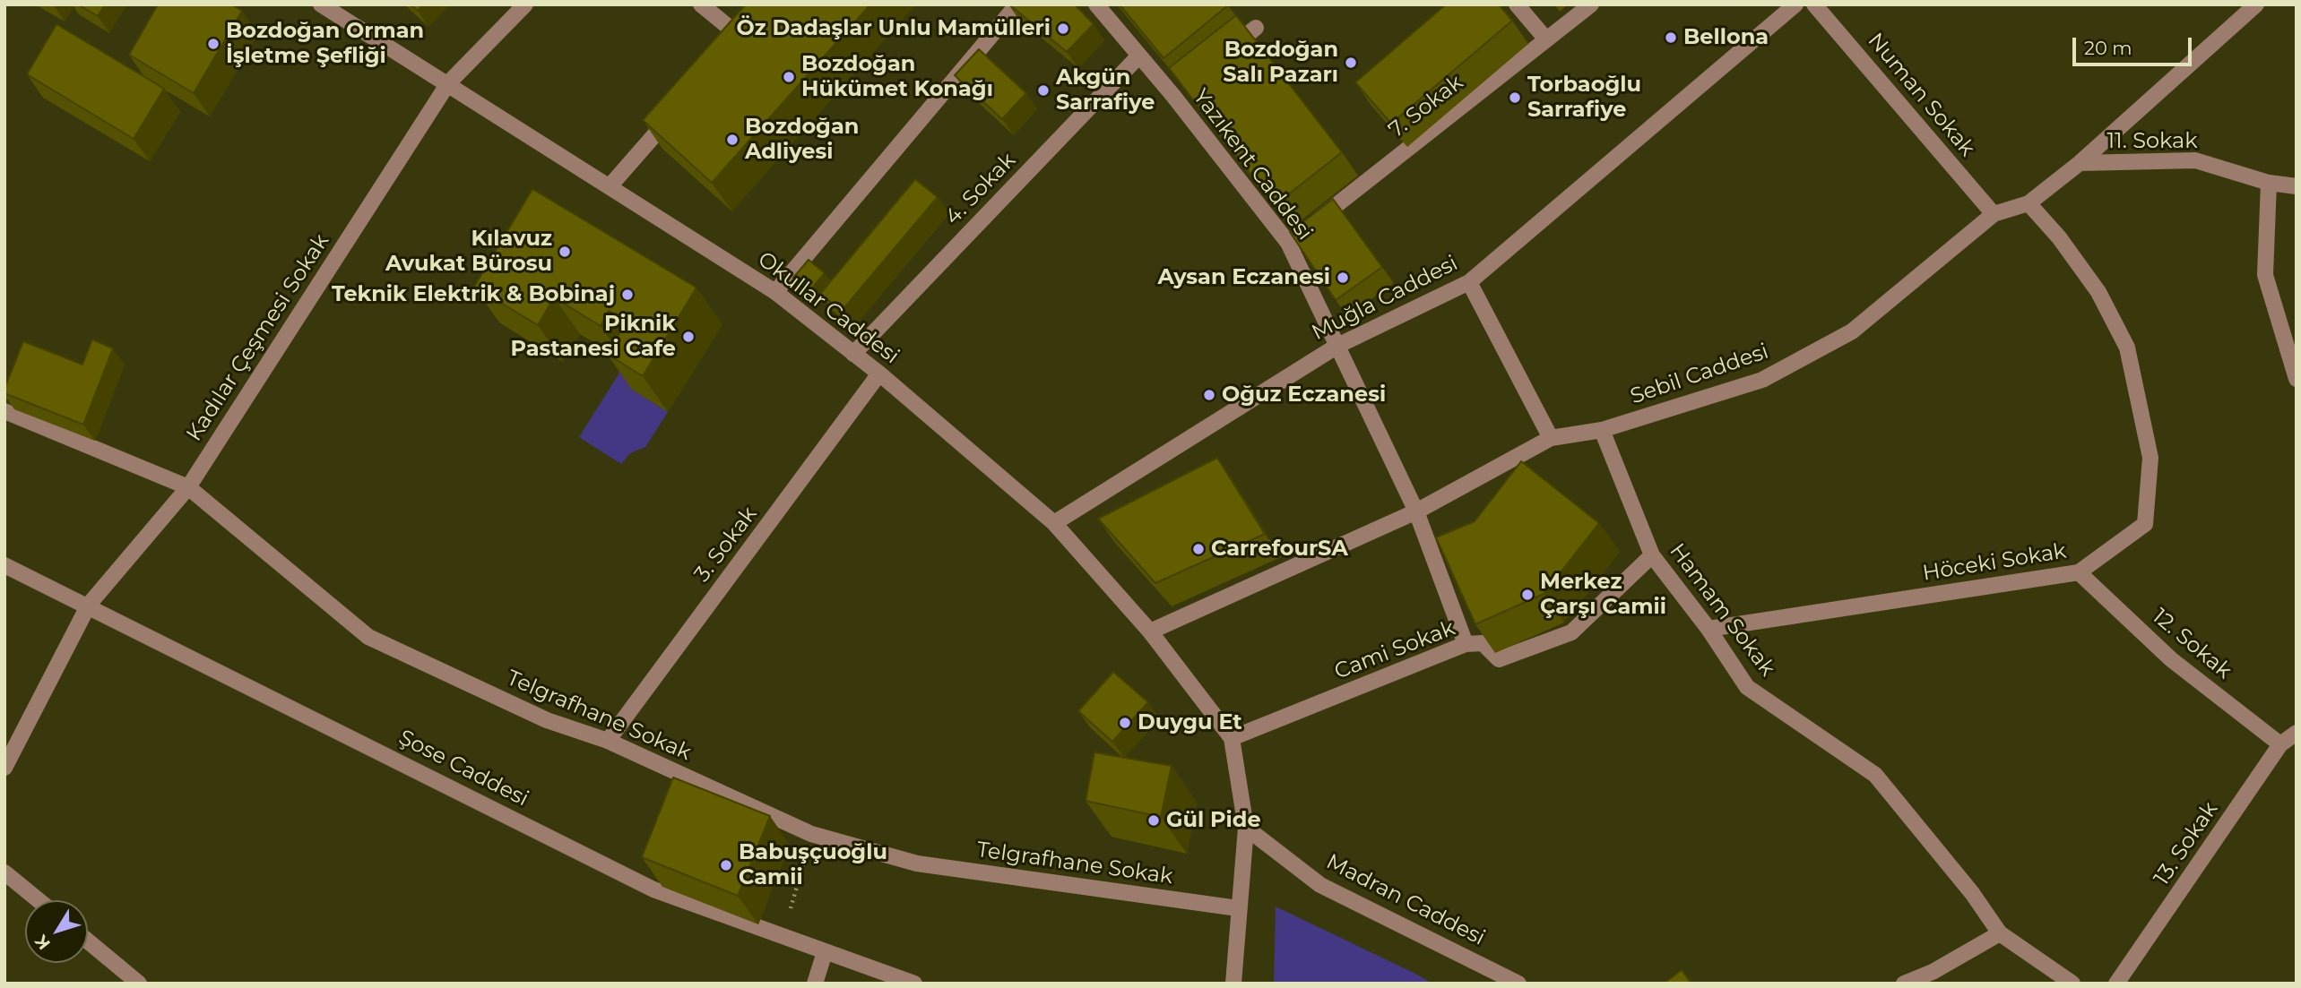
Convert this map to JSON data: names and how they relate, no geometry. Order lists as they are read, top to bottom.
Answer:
{
  "streets": {
    "street": [
      "Numan Sokak",
      "7. Sokak",
      "11. Sokak",
      "Yazıkent Caddesi",
      "4. Sokak",
      "Muğla Caddesi",
      "Okullar Caddesi",
      "Kadılar Çeşmesi Sokak",
      "Sebil Caddesi",
      "3. Sokak",
      "Höceki Sokak",
      "Hamam Sokak",
      "12. Sokak",
      "Cami Sokak",
      "Telgrafhane Sokak",
      "Şose Caddesi",
      "13. Sokak",
      "Madran Caddesi"
    ]
  },
  "crossings": [
    ["Numan Sokak", "Sebil Caddesi"],
    ["7. Sokak", "Yazıkent Caddesi"],
    ["11. Sokak", "Sebil Caddesi"],
    ["Yazıkent Caddesi", "4. Sokak"],
    ["Yazıkent Caddesi", "Muğla Caddesi"],
    ["Yazıkent Caddesi", "Sebil Caddesi"],
    ["Yazıkent Caddesi", "Cami Sokak"],
    ["4. Sokak", "Okullar Caddesi"],
    ["Muğla Caddesi", "Okullar Caddesi"],
    ["Okullar Caddesi", "Kadılar Çeşmesi Sokak"],
    ["Okullar Caddesi", "Sebil Caddesi"],
    ["Okullar Caddesi", "3. Sokak"],
    ["Okullar Caddesi", "Cami Sokak"],
    ["Kadılar Çeşmesi Sokak", "Telgrafhane Sokak"],
    ["Kadılar Çeşmesi Sokak", "Şose Caddesi"],
    ["Sebil Caddesi", "Höceki Sokak"],
    ["Sebil Caddesi", "Hamam Sokak"],
    ["3. Sokak", "Telgrafhane Sokak"],
    ["Höceki Sokak", "Hamam Sokak"],
    ["Höceki Sokak", "12. Sokak"],
    ["Hamam Sokak", "Cami Sokak"],
    ["12. Sokak", "13. Sokak"]
  ],
  "places": [
    "Öz Dadaşlar Unlu Mamülleri",
    "Bellona",
    "Bozdoğan Orman İşletme Şefliği",
    "Bozdoğan Salı Pazarı",
    "Bozdoğan Hükümet Konağı",
    "Akgün Sarrafiye",
    "Torbaoğlu Sarrafiye",
    "Bozdoğan Adliyesi",
    "Kılavuz Avukat Bürosu",
    "Aysan Eczanesi",
    "Teknik Elektrik & Bobinaj",
    "Piknik Pastanesi Cafe",
    "Oğuz Eczanesi",
    "CarrefourSA",
    "Merkez Çarşı Camii",
    "Duygu Et",
    "Gül Pide",
    "Babuşçuoğlu Camii"
  ],
  "scale_bar": "20 m",
  "north": "bottom left"
}
